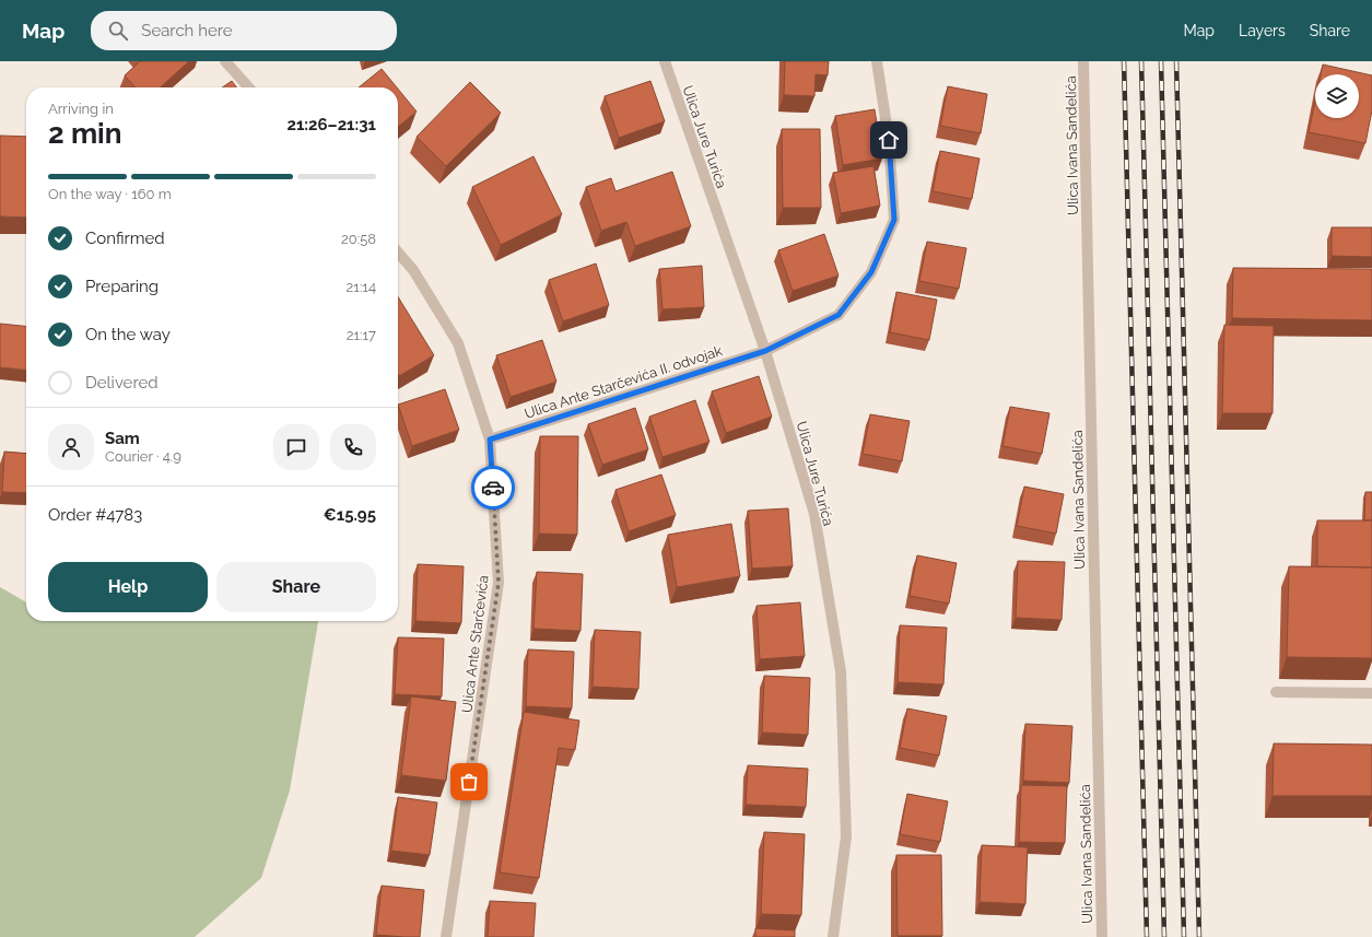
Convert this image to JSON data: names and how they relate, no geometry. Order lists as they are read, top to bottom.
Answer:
{
  "streets": {
    "street": [
      "Ulica Jure Turića",
      "Ulica Ivana Sandelića",
      "Ulica Ante Starčevića II. odvojak",
      "Ulica Ante Starčevića"
    ]
  },
  "crossings": [
    ["Ulica Jure Turića", "Ulica Ante Starčevića II. odvojak"],
    ["Ulica Ante Starčevića II. odvojak", "Ulica Ante Starčevića"]
  ],
  "page": {
    "header": "Map",
    "search": "Search here",
    "nav": ["Map", "Layers", "Share"],
    "heading": ["2 min", "Arriving in", "21:26–21:31"],
    "panel": [
      "Sam",
      "Courier · 4.9",
      "Order #4783",
      "€15.95"
    ],
    "bar": "On the way · 160 m",
    "list": [
      ["Confirmed", "20:58"],
      ["Preparing", "21:14"],
      ["On the way", "21:17"],
      "Delivered"
    ],
    "buttons": ["Help", "Share"]
  }
}
